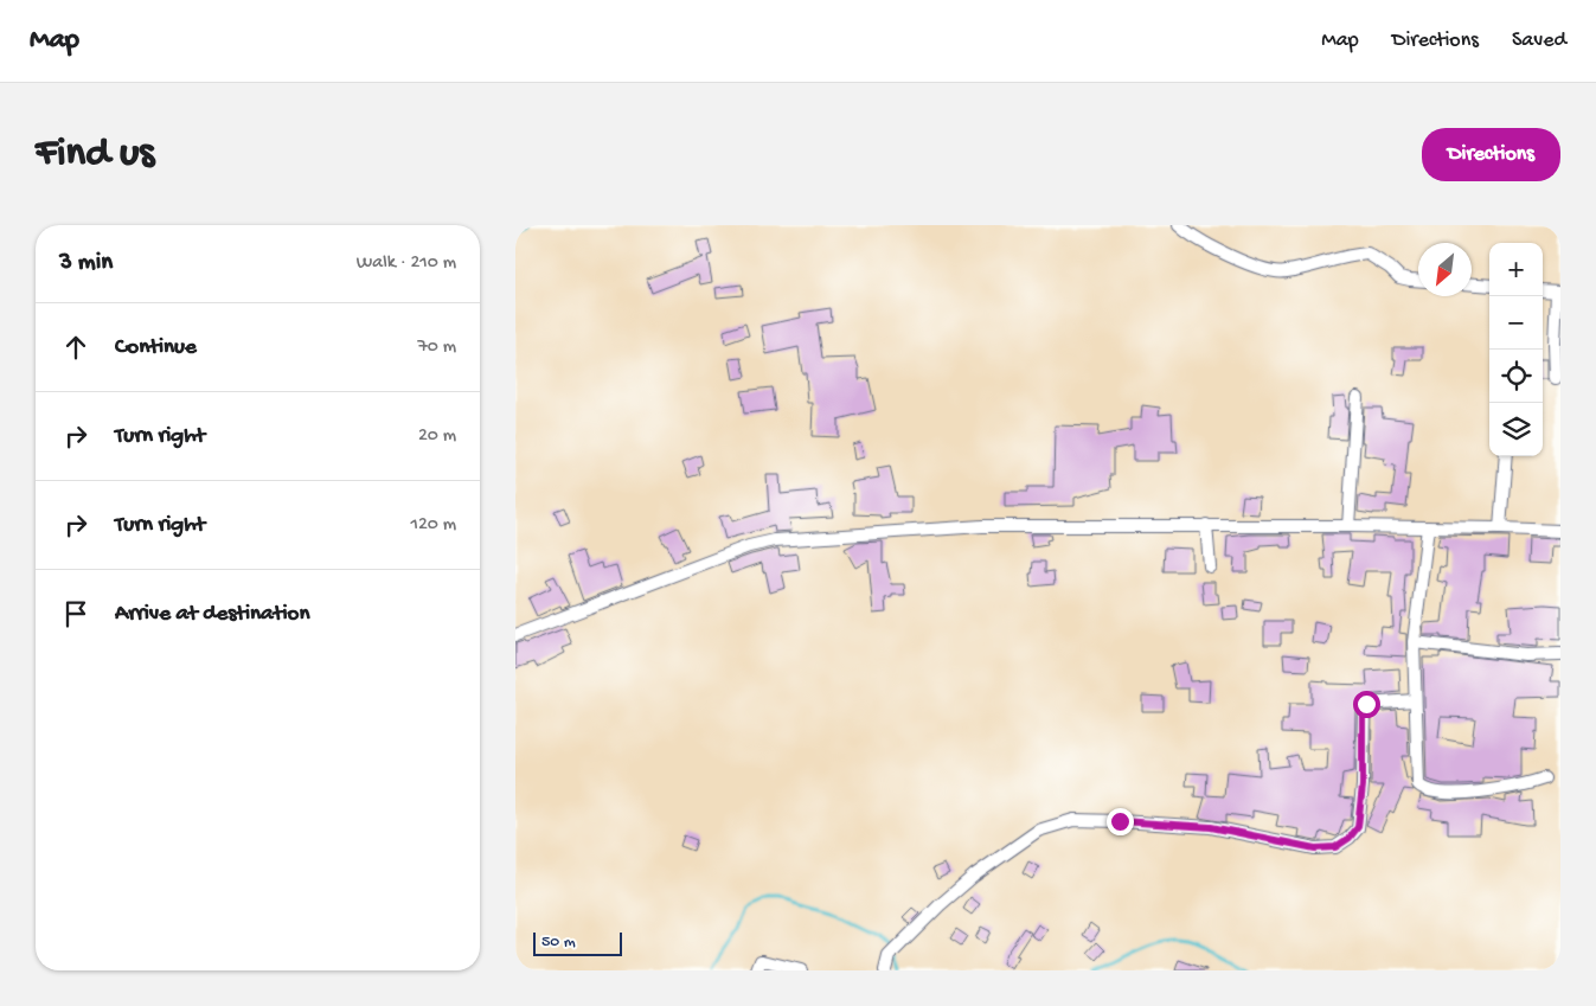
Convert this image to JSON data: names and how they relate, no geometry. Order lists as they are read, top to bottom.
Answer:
{
  "scale_bar": "50 m",
  "north": "bottom left",
  "page": {
    "header": "Map",
    "nav": ["Map", "Directions", "Saved"],
    "buttons": "Directions",
    "title": "Find us",
    "heading": ["3 min", "Walk · 210 m"],
    "map_buttons": ["+", "−"],
    "list": [
      ["Continue", "70 m"],
      ["Turn right", "20 m"],
      ["Turn right", "120 m"],
      "Arrive at destination"
    ],
    "scale": "50 m"
  }
}
